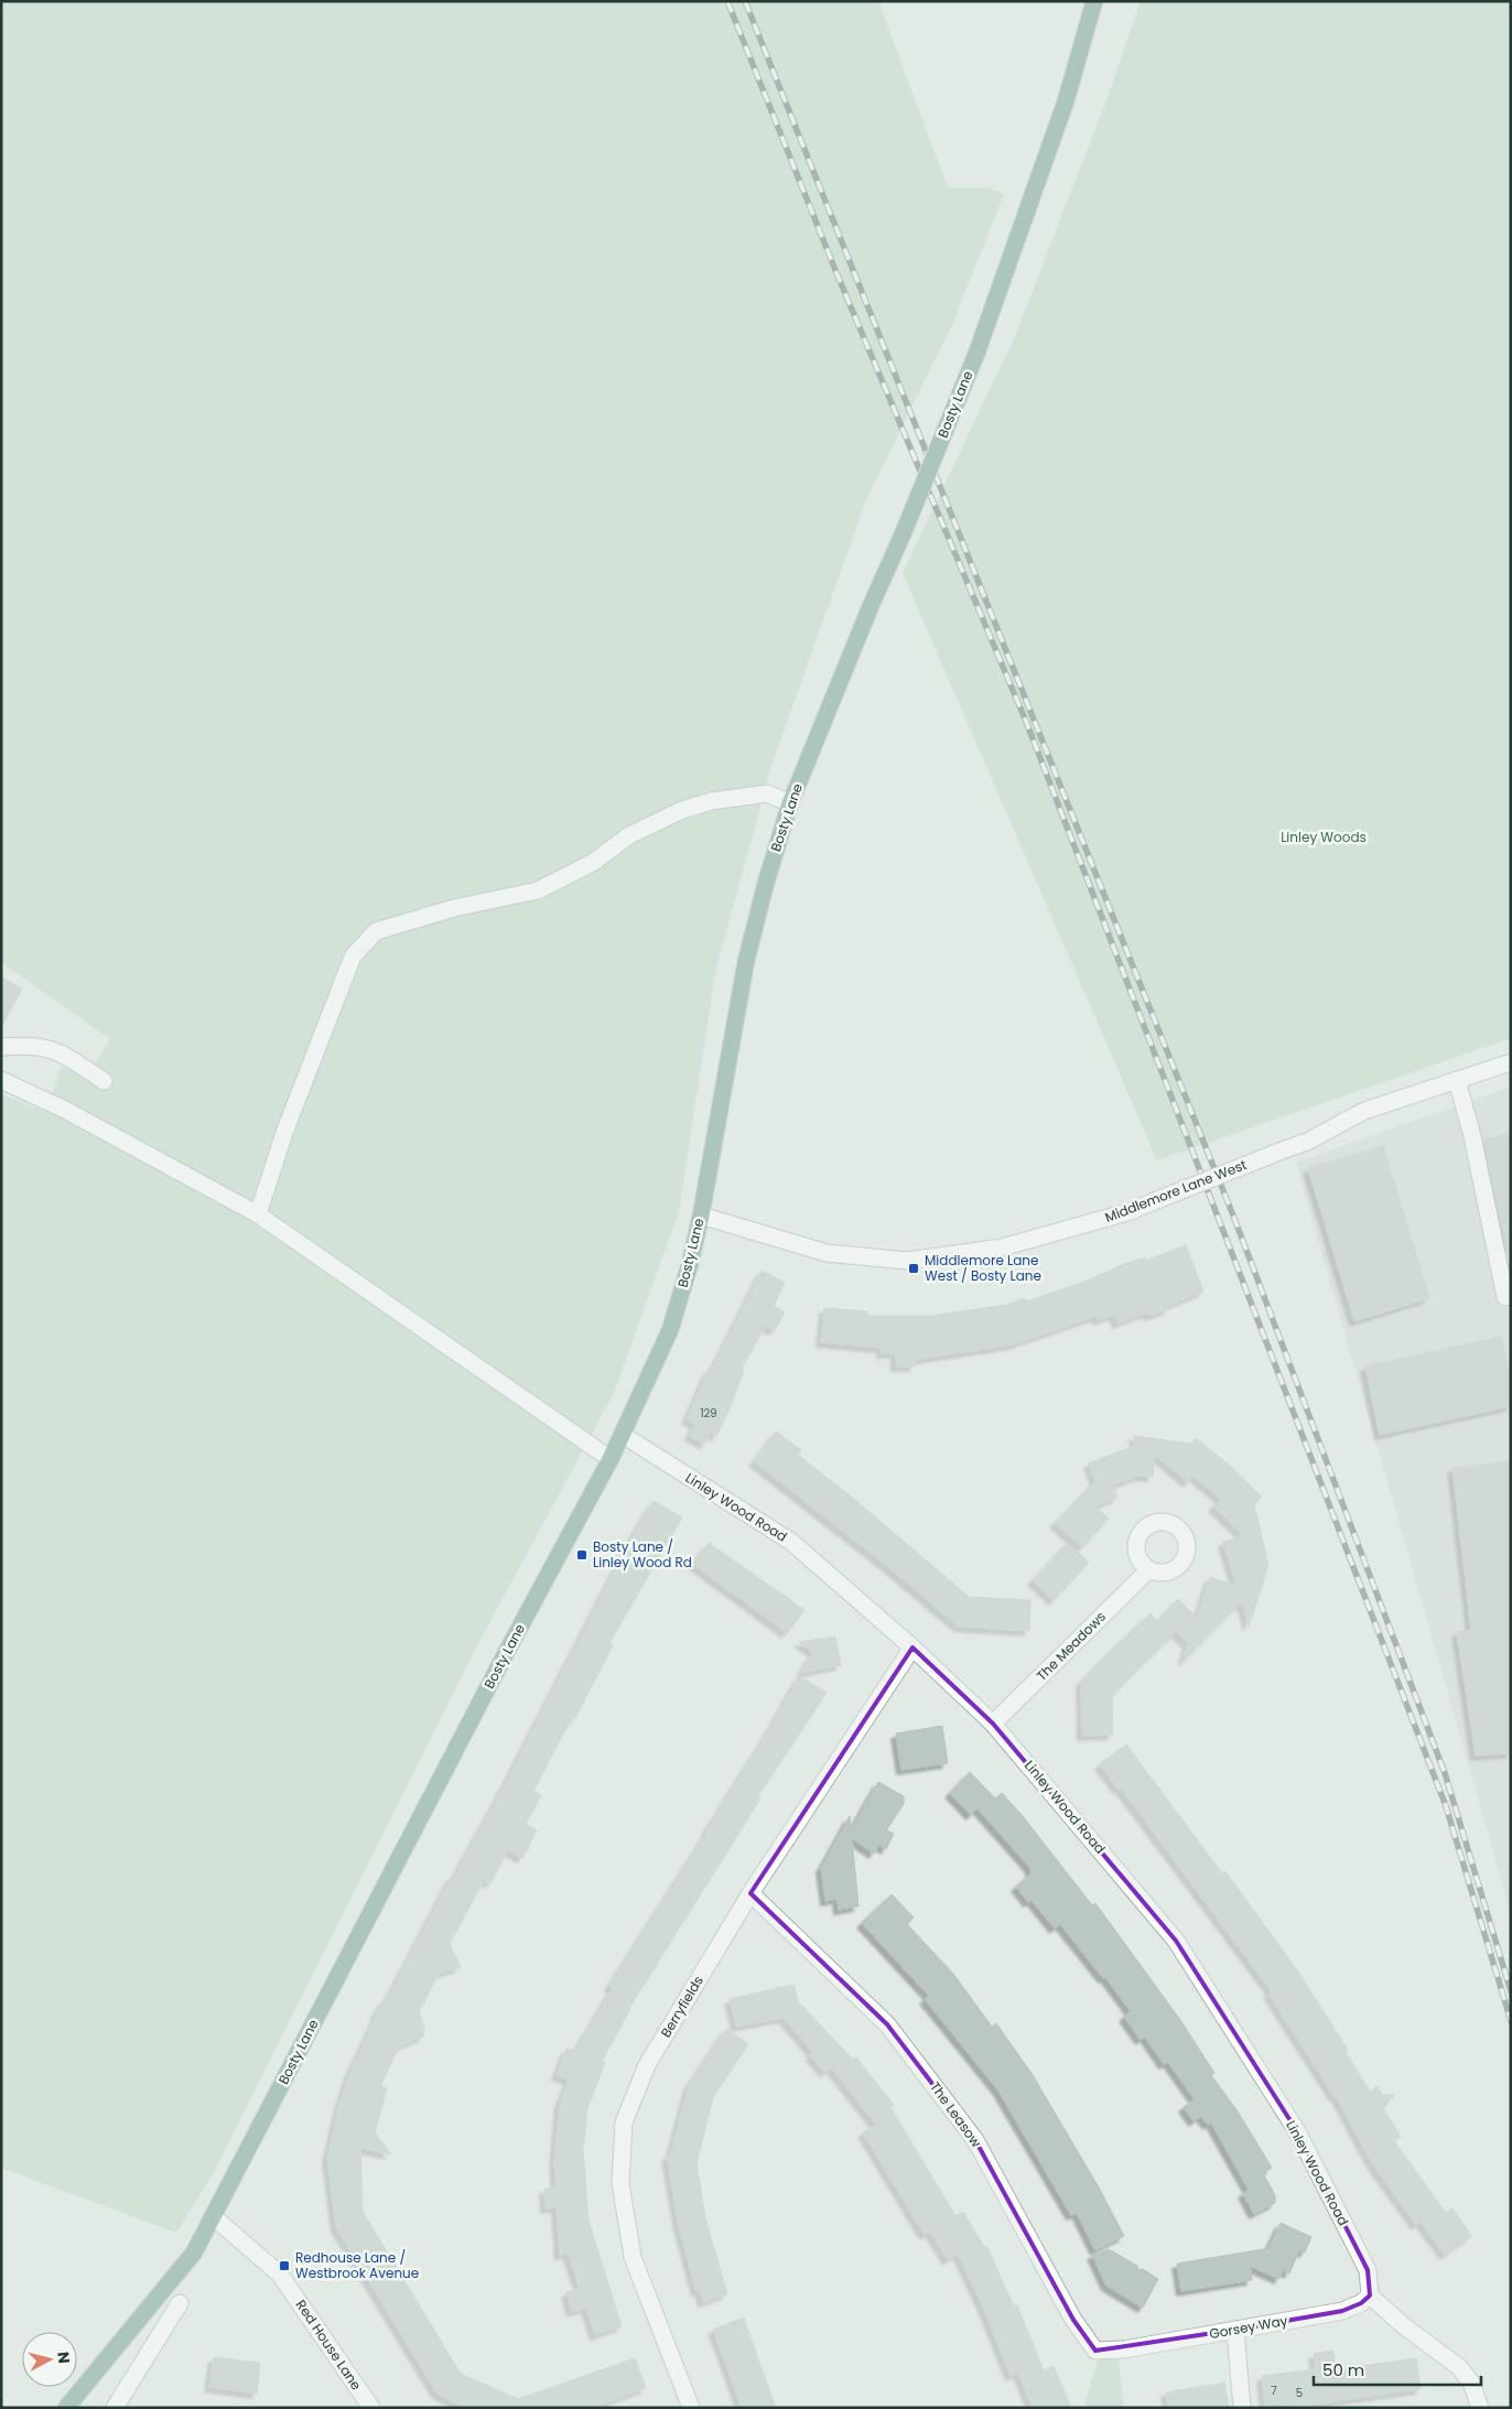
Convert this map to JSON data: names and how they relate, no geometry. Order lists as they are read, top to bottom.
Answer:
{
  "streets": {
    "main road": ["Bosty Lane"],
    "street": [
      "Middlemore Lane West",
      "Linley Wood Road",
      "The Meadows",
      "Berryfields",
      "The Leasow",
      "Gorsey Way",
      "Red House Lane"
    ]
  },
  "crossings": [
    ["Bosty Lane", "Middlemore Lane West"],
    ["Bosty Lane", "Linley Wood Road"],
    ["Bosty Lane", "Red House Lane"],
    ["Linley Wood Road", "The Meadows"],
    ["Linley Wood Road", "Berryfields"],
    ["Linley Wood Road", "Gorsey Way"],
    ["Berryfields", "The Leasow"],
    ["The Leasow", "Gorsey Way"]
  ],
  "parks": ["Linley Woods"],
  "places": {
    "transit": ["Middlemore Lane West / Bosty Lane", "Bosty Lane / Linley Wood Rd", "Redhouse Lane / Westbrook Avenue"]
  },
  "house_numbers": ["129", "7", "5"],
  "scale_bar": "50 m",
  "north": "right"
}
